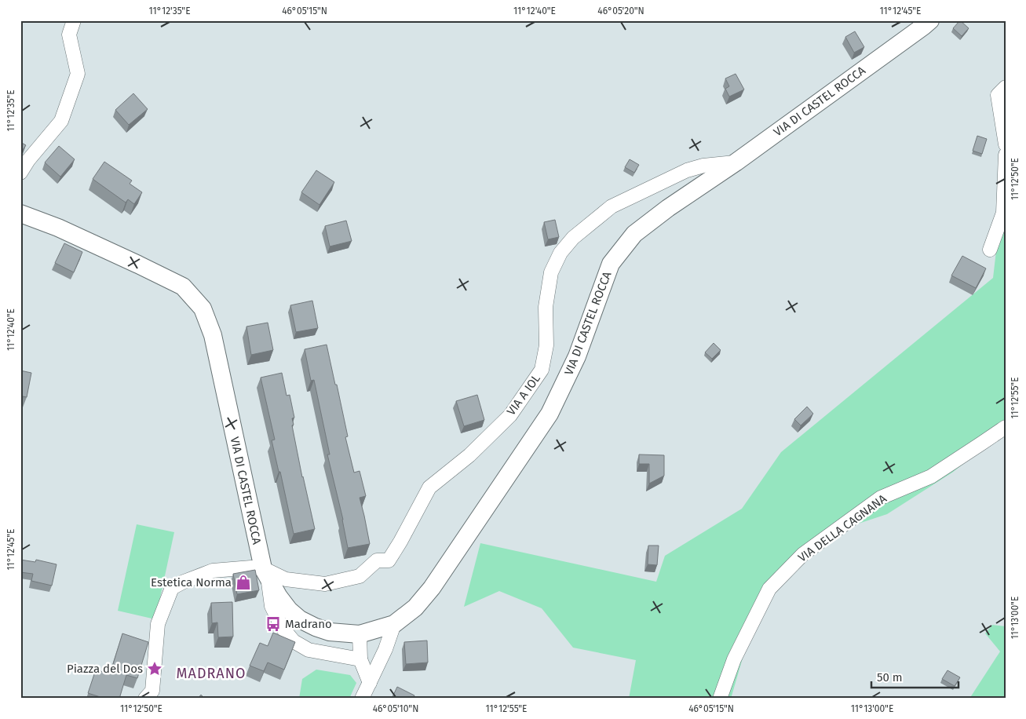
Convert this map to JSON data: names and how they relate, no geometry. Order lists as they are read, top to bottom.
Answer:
{
  "streets": {
    "main road": ["VIA DI CASTEL ROCCA"],
    "street": ["VIA A IOL", "VIA DELLA CAGNANA"]
  },
  "crossings": [
    ["VIA DI CASTEL ROCCA", "VIA A IOL"]
  ],
  "districts": ["MADRANO"],
  "places": {
    "shop": ["Estetica Norma"],
    "bus stop": ["Madrano"],
    "place": ["Piazza del Dos"]
  },
  "scale_bar": "50 m",
  "coordinates": [
    "11°12'35\"E",
    "46°05'15\"N",
    "11°12'40\"E",
    "46°05'20\"N",
    "11°12'45\"E",
    "11°12'50\"E",
    "11°12'55\"E",
    "11°13'00\"E",
    "46°05'10\"N"
  ]
}
